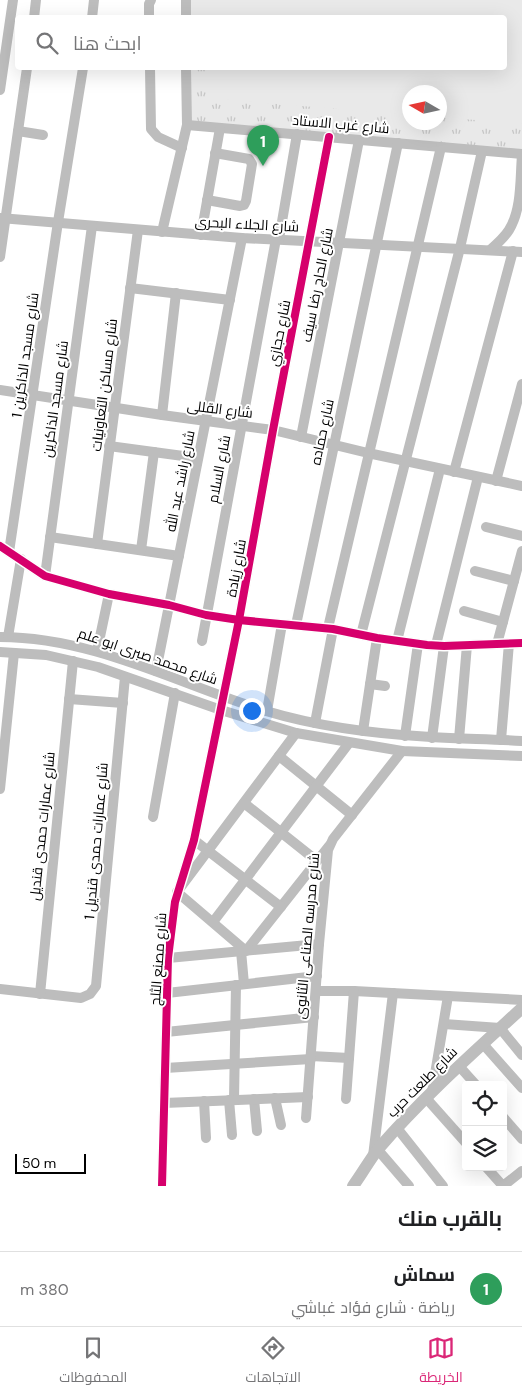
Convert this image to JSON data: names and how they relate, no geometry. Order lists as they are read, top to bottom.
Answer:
{
  "streets": {
    "main road": ["شارع طلعت حرب"],
    "street": [
      "شارع غرب الاستاد",
      "شارع الجلاء البحرى",
      "شارع الحاج رضا سيف",
      "شارع حجازي",
      "شارع مسجد الذاكرين 1",
      "شارع مساكن التعاونيات",
      "شارع مسجد الذاكرين",
      "شارع القللى",
      "شارع حماده",
      "شارع السلام",
      "شارع راشد عبد الله",
      "شارع زيادة",
      "شارع محمد صبرى ابو علم",
      "شارع عمارات حمدى قنديل",
      "شارع عمارات حمدى قنديل 1",
      "شارع مدرسه الصناعى الثانوى",
      "شارع مصنع الثلج"
    ]
  },
  "crossings": [
    ["شارع غرب الاستاد", "شارع الحاج رضا سيف"],
    ["شارع غرب الاستاد", "شارع حجازي"],
    ["شارع غرب الاستاد", "شارع حماده"],
    ["شارع غرب الاستاد", "شارع السلام"],
    ["شارع الجلاء البحرى", "شارع الحاج رضا سيف"],
    ["شارع الجلاء البحرى", "شارع حجازي"],
    ["شارع الجلاء البحرى", "شارع مسجد الذاكرين 1"],
    ["شارع الجلاء البحرى", "شارع مساكن التعاونيات"],
    ["شارع الجلاء البحرى", "شارع مسجد الذاكرين"],
    ["شارع الجلاء البحرى", "شارع حماده"],
    ["شارع الجلاء البحرى", "شارع السلام"],
    ["شارع الجلاء البحرى", "شارع راشد عبد الله"],
    ["شارع الحاج رضا سيف", "شارع القللى"],
    ["شارع حجازي", "شارع القللى"],
    ["شارع حجازي", "شارع زيادة"],
    ["شارع مسجد الذاكرين 1", "شارع القللى"],
    ["شارع مساكن التعاونيات", "شارع القللى"],
    ["شارع مسجد الذاكرين", "شارع القللى"],
    ["شارع القللى", "شارع حماده"],
    ["شارع القللى", "شارع السلام"],
    ["شارع القللى", "شارع راشد عبد الله"],
    ["شارع القللى", "شارع زيادة"],
    ["شارع راشد عبد الله", "شارع محمد صبرى ابو علم"],
    ["شارع زيادة", "شارع محمد صبرى ابو علم"],
    ["شارع زيادة", "شارع مصنع الثلج"],
    ["شارع محمد صبرى ابو علم", "شارع عمارات حمدى قنديل"],
    ["شارع محمد صبرى ابو علم", "شارع عمارات حمدى قنديل 1"],
    ["شارع محمد صبرى ابو علم", "شارع مدرسه الصناعى الثانوى"],
    ["شارع محمد صبرى ابو علم", "شارع مصنع الثلج"],
    ["شارع عمارات حمدى قنديل", "شارع عمارات حمدى قنديل 1"]
  ],
  "scale_bar": "50 m",
  "north": "left",
  "page": {
    "search": "ابحث هنا",
    "pins": "1",
    "scale": "50 m",
    "heading": "بالقرب منك",
    "list": [
      {
        "mark": "1",
        "name": "سماش",
        "note": "رياضة · شارع فؤاد غباشي",
        "value": "380 m"
      }
    ],
    "nav": ["الخريطة", "الاتجاهات", "المحفوظات"]
  }
}
